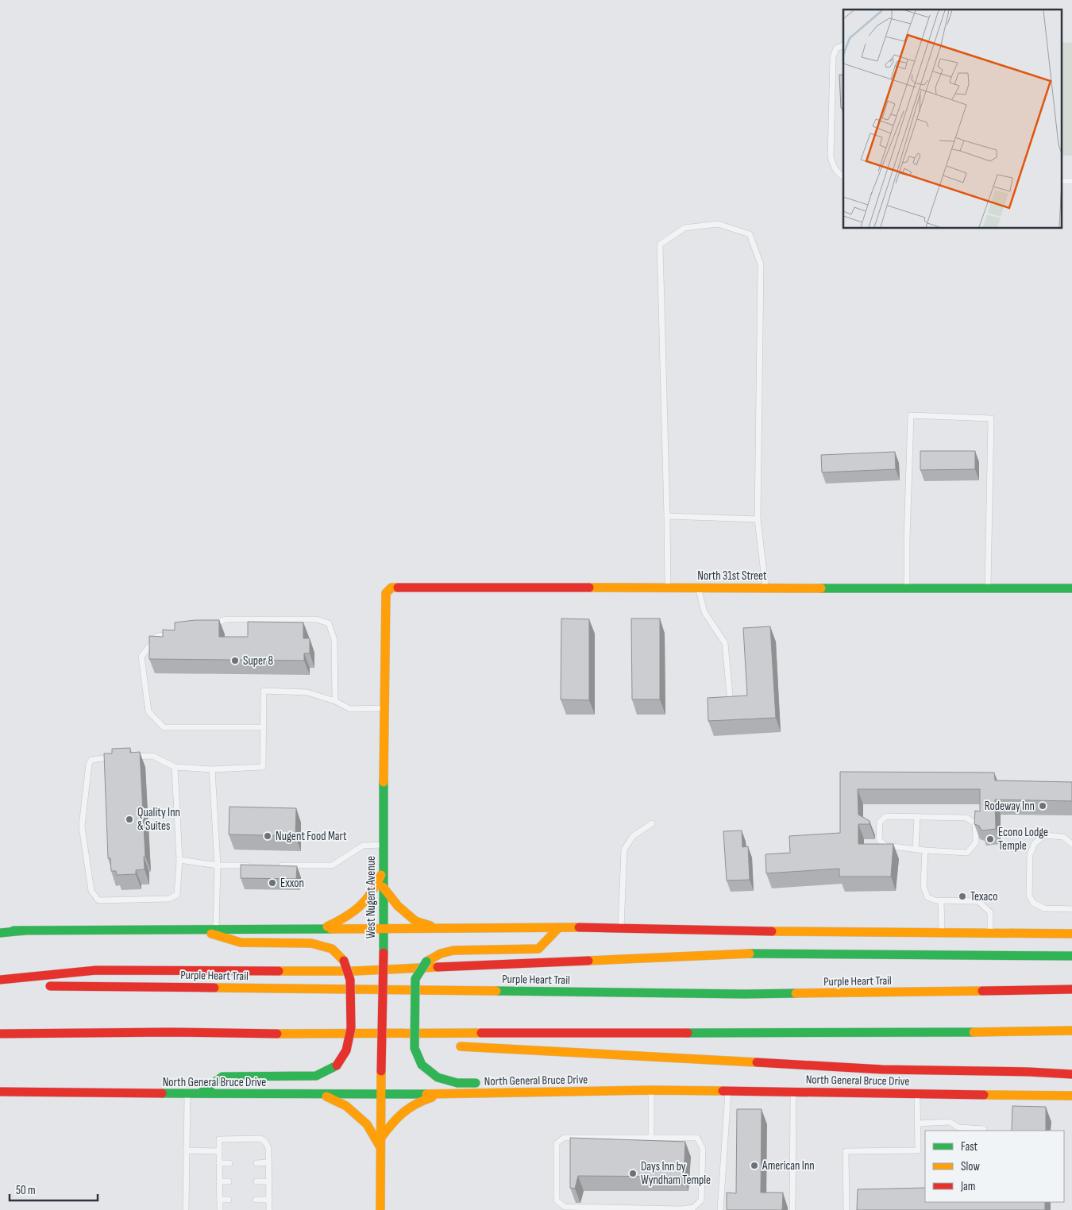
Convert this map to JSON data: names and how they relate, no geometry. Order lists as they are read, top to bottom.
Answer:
{
  "streets": {
    "main road": [
      "North 31st Street",
      "West Nugent Avenue",
      "Purple Heart Trail",
      "North General Bruce Drive"
    ]
  },
  "crossings": [
    ["North 31st Street", "West Nugent Avenue"],
    ["West Nugent Avenue", "North General Bruce Drive"]
  ],
  "places": [
    "Super 8",
    "Rodeway Inn",
    "Quality Inn & Suites",
    "Nugent Food Mart",
    "Econo Lodge Temple",
    "Exxon",
    "Texaco",
    "American Inn",
    "Days Inn by Wyndham Temple"
  ],
  "legend": ["Fast", "Slow", "Jam"],
  "scale_bar": "50 m"
}
